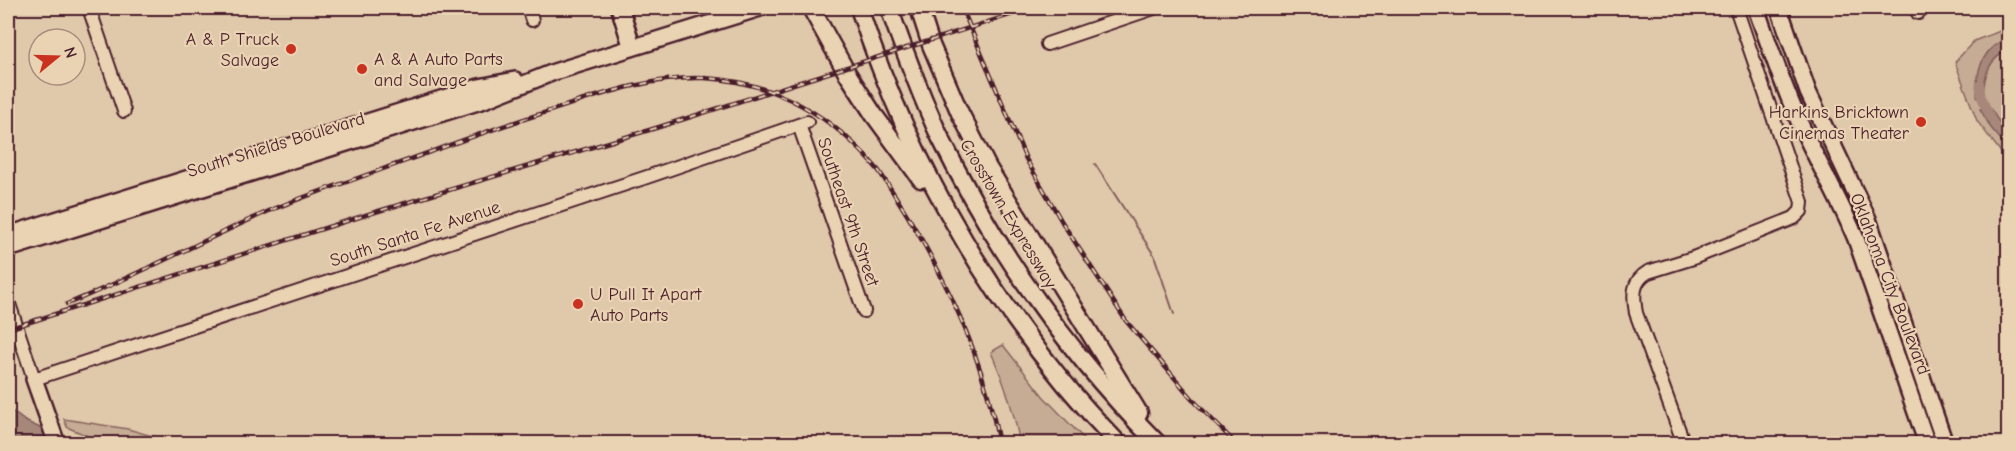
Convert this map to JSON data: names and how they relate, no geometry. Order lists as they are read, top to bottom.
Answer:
{
  "streets": {
    "highway": ["Crosstown Expressway"],
    "main road": ["South Shields Boulevard", "Oklahoma City Boulevard"],
    "street": ["Southeast 9th Street", "South Santa Fe Avenue"]
  },
  "crossings": [
    ["Southeast 9th Street", "South Santa Fe Avenue"]
  ],
  "places": [
    "A & P Truck Salvage",
    "A & A Auto Parts and Salvage",
    "Harkins Bricktown Cinemas Theater",
    "U Pull It Apart Auto Parts"
  ],
  "north": "right"
}
